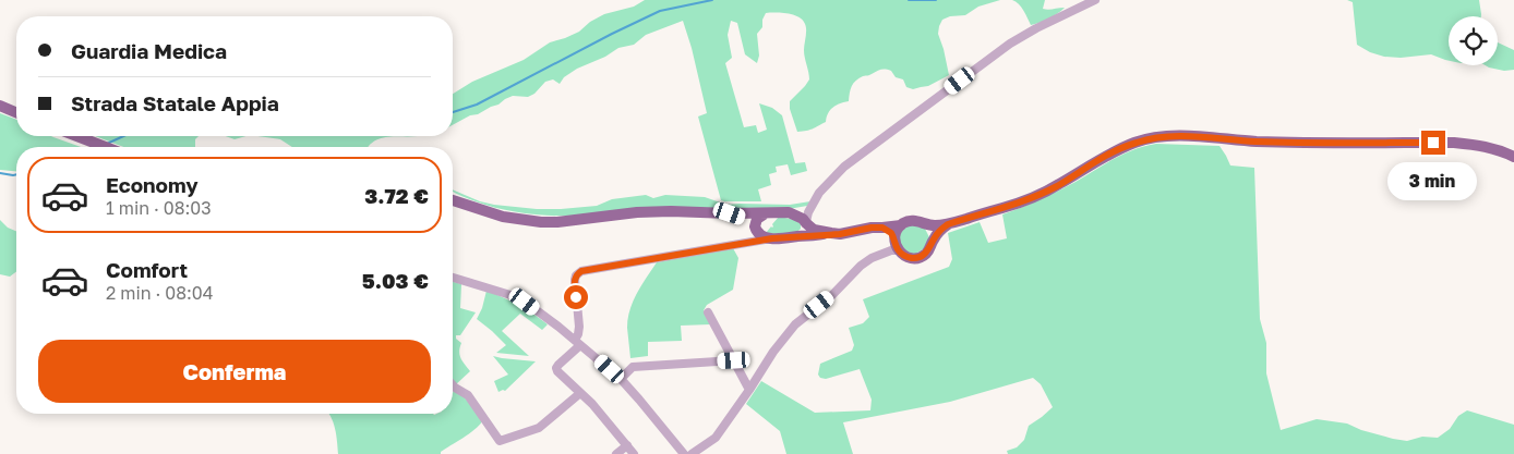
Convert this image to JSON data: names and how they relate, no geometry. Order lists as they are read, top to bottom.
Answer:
{
  "page": {
    "banner": ["Guardia Medica", "Strada Statale Appia"],
    "list": [
      {
        "name": "Economy",
        "note": "1 min · 08:03",
        "value": "3.72 €"
      },
      {
        "name": "Comfort",
        "note": "2 min · 08:04",
        "value": "5.03 €"
      }
    ],
    "bubble": "3 min",
    "buttons": "Conferma"
  }
}
